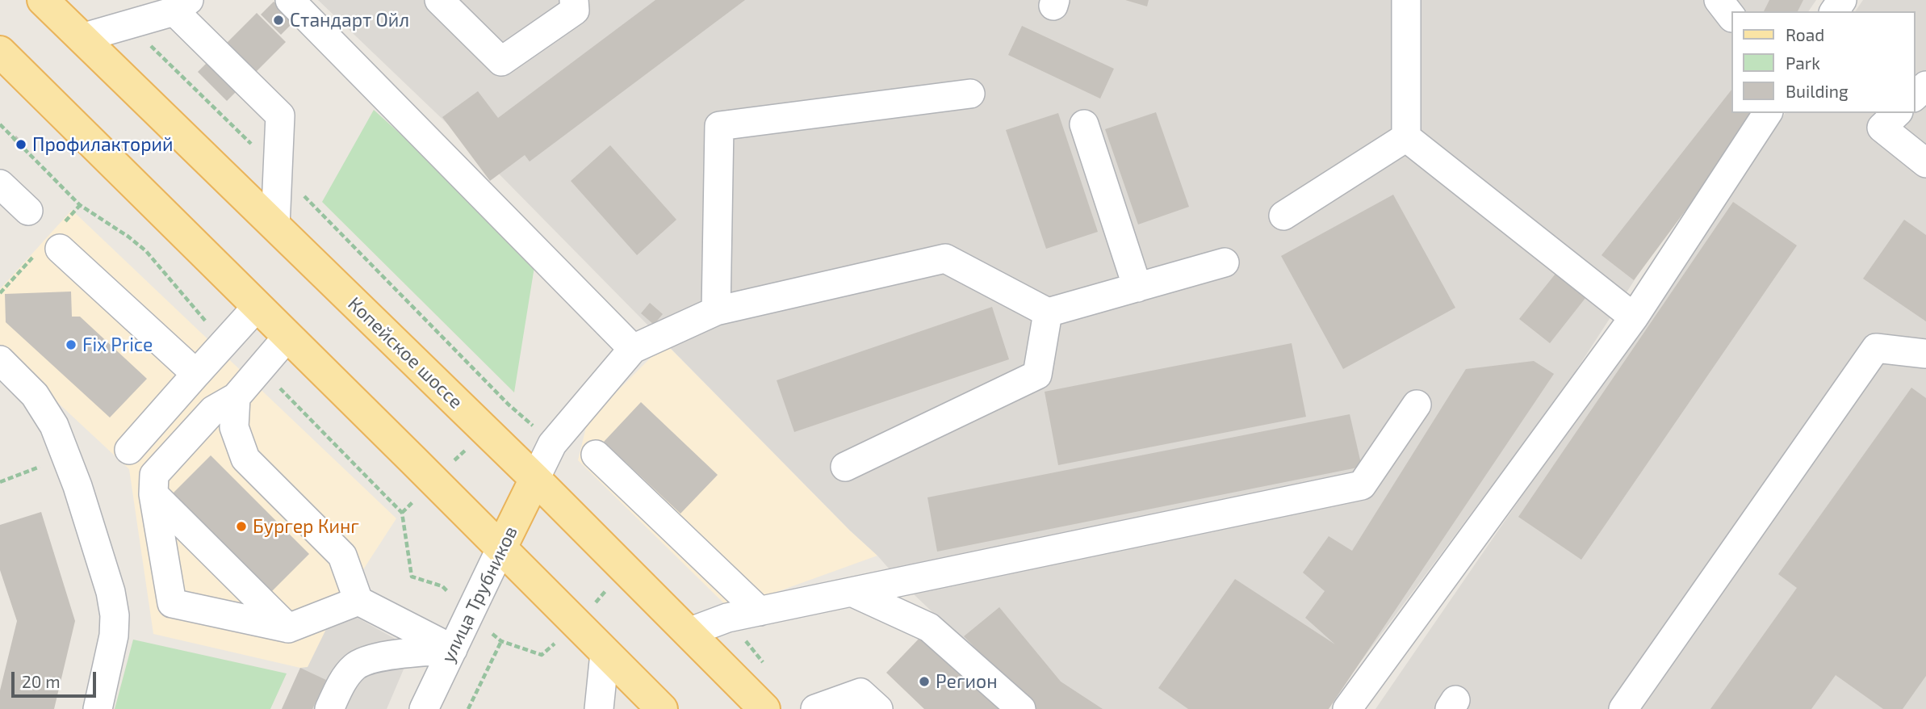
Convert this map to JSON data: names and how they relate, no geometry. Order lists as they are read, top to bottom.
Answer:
{
  "streets": {
    "main road": ["Копейское шоссе", "улица Трубников"]
  },
  "crossings": [
    ["Копейское шоссе", "улица Трубников"]
  ],
  "places": [
    "Стандарт Ойл",
    "Профилакторий",
    "Fix Price",
    "Бургер Кинг",
    "Регион"
  ],
  "legend": ["Road", "Park", "Building"],
  "scale_bar": "20 m"
}
